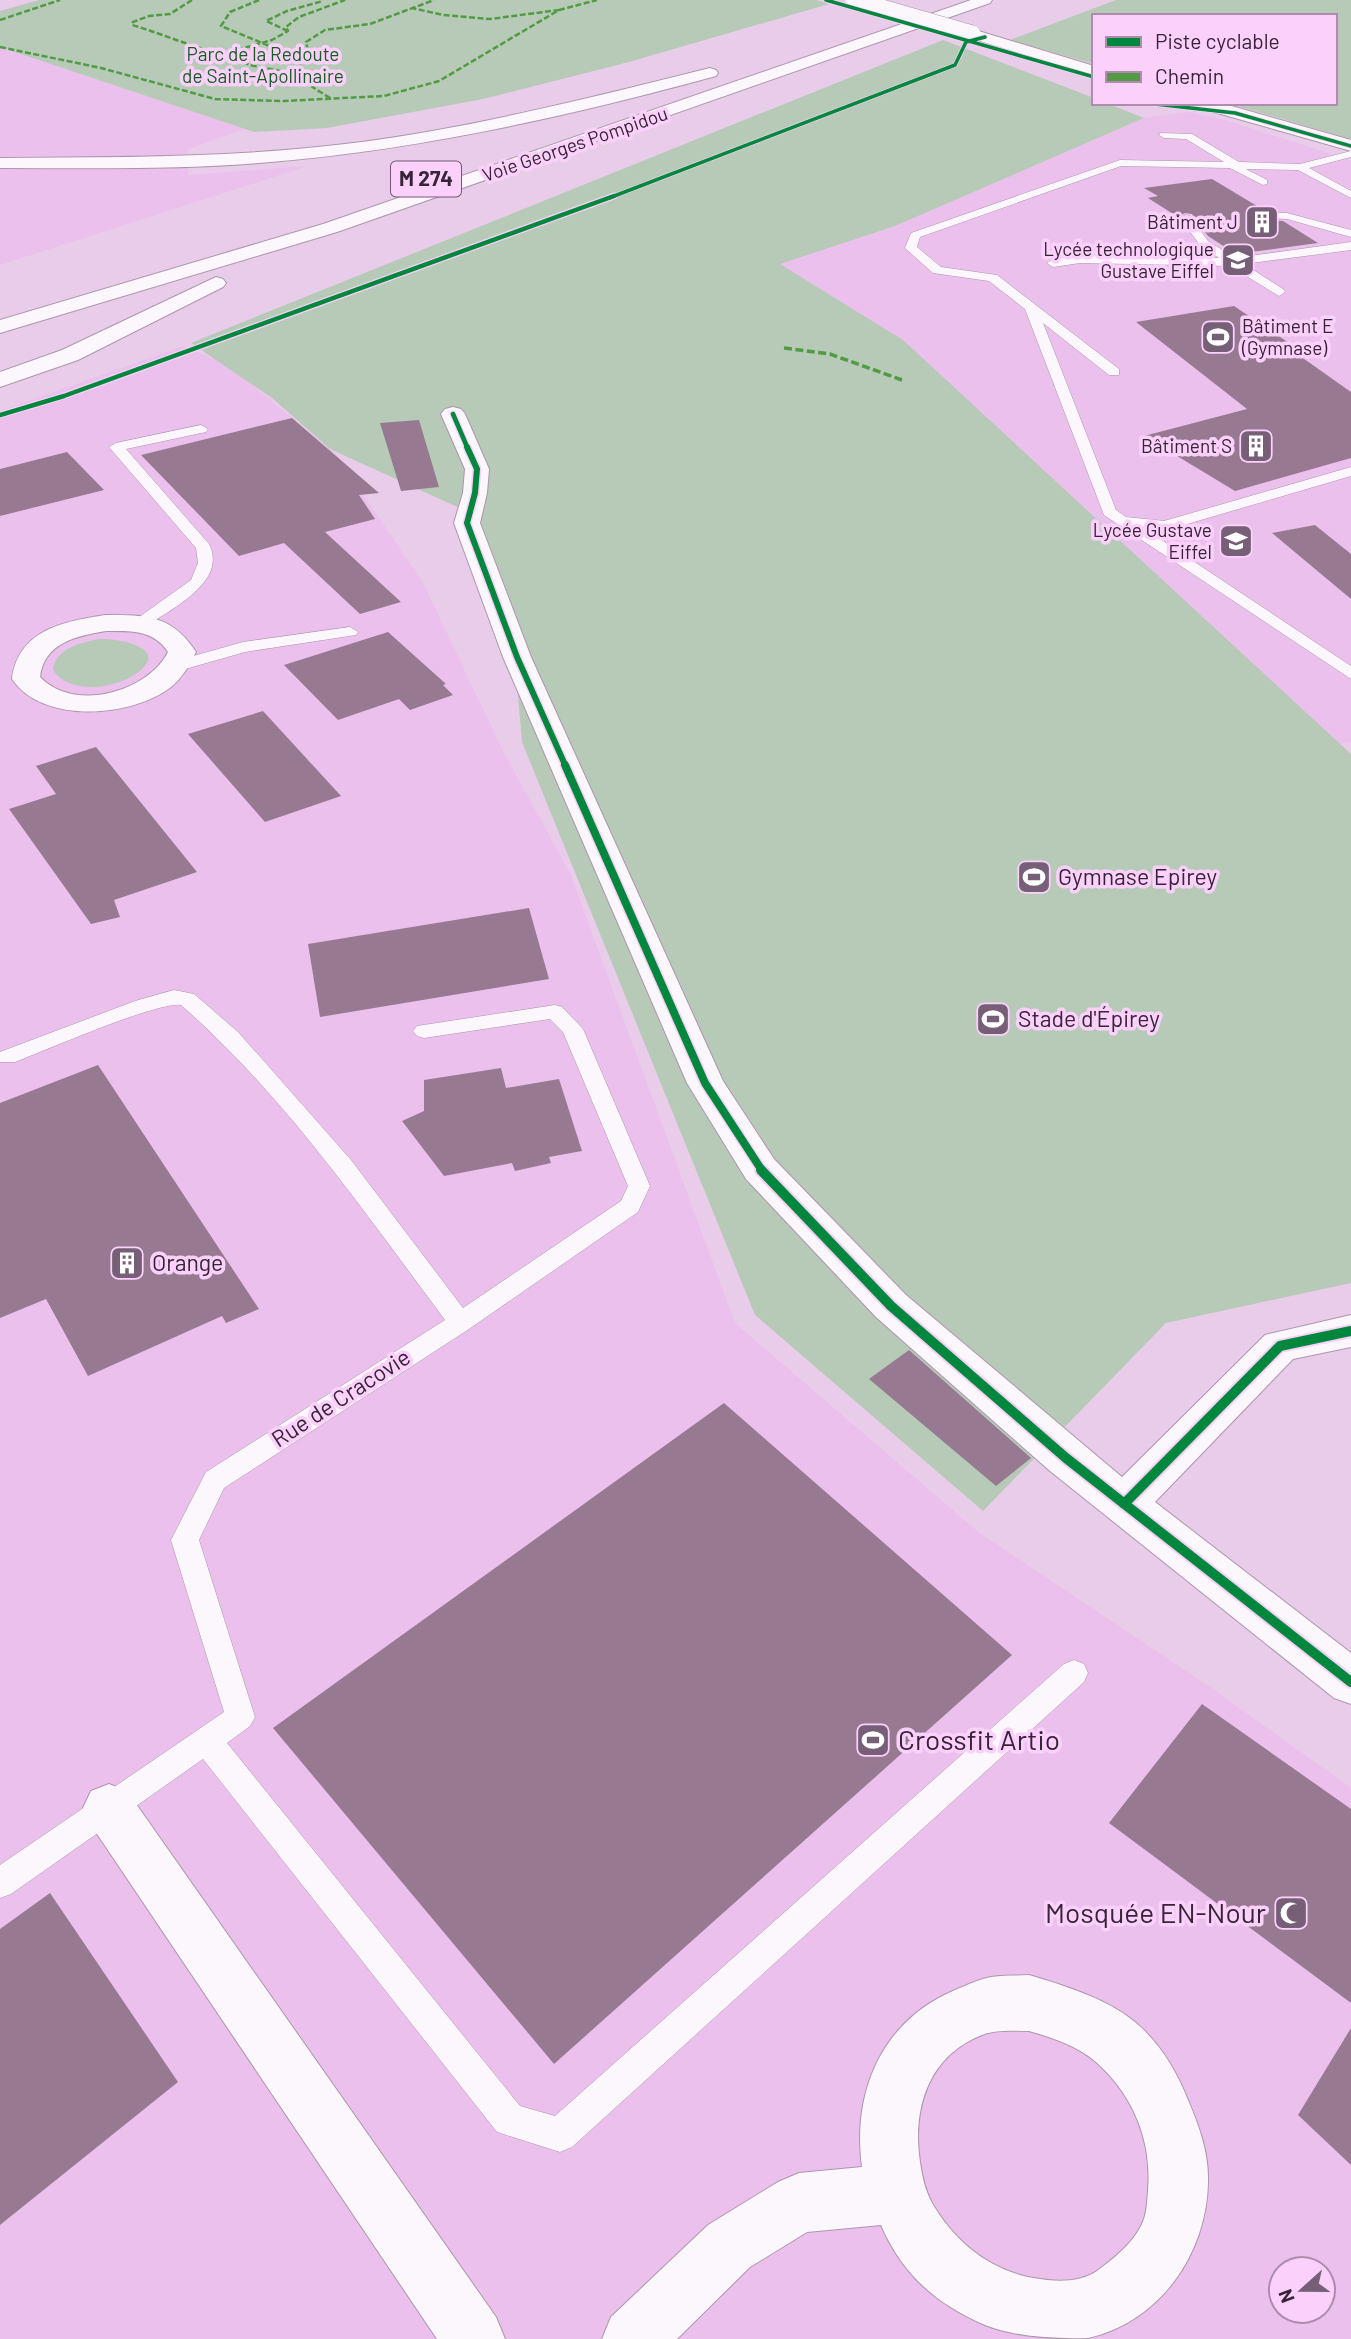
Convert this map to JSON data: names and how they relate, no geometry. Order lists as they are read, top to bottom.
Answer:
{
  "streets": {
    "main road": ["Voie Georges Pompidou", "M 274"],
    "lane": ["Rue de Cracovie"]
  },
  "parks": ["Parc de la Redoute de Saint-Apollinaire"],
  "places": {
    "building": ["Bâtiment J", "Bâtiment S", "Orange"],
    "school or university": ["Lycée technologique Gustave Eiffel", "Lycée Gustave Eiffel"],
    "sports": [
      "Bâtiment E (Gymnase)",
      "Gymnase Epirey",
      "Stade d'Épirey",
      "Crossfit Artio"
    ],
    "mosque": ["Mosquée EN-Nour"]
  },
  "legend": ["Piste cyclable", "Chemin"],
  "north": "left"
}
